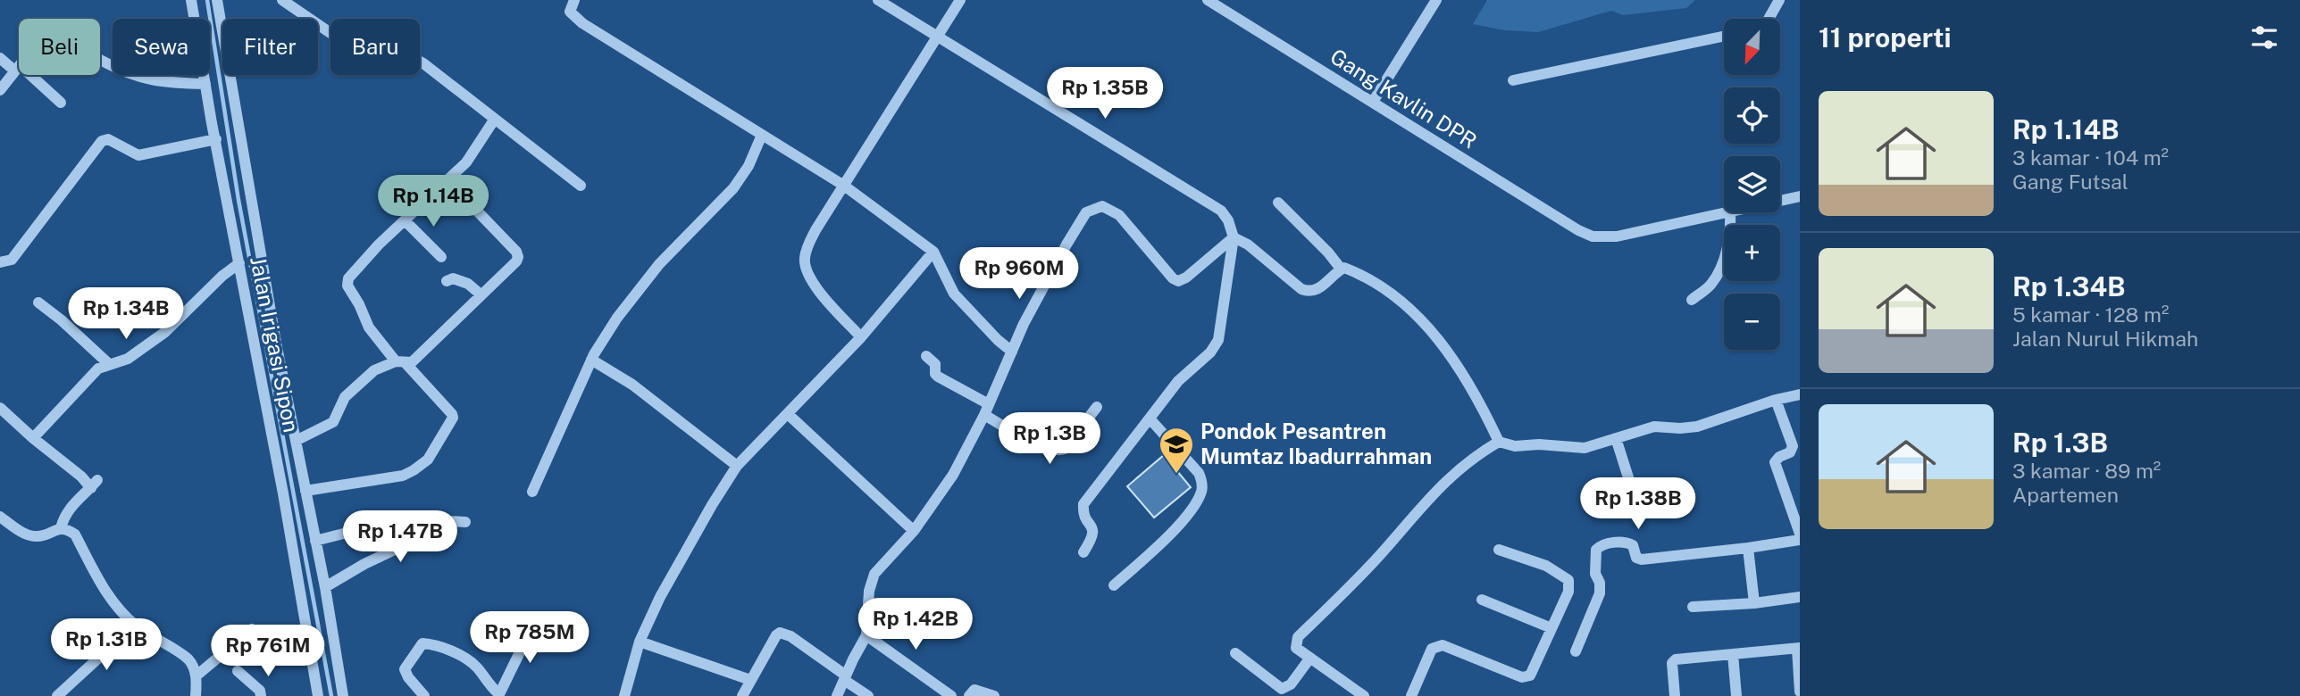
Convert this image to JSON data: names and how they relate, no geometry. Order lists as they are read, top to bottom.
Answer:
{
  "streets": {
    "street": ["Gang Kavlin DPR", "Jalan Irigasi Sipon"]
  },
  "places": {
    "school or university": ["Pondok Pesantren Mumtaz Ibadurrahman"]
  },
  "north": "bottom left",
  "page": {
    "heading": "11 properti",
    "map_buttons": ["+", "−"],
    "chip": [
      "Beli",
      "Sewa",
      "Filter",
      "Baru"
    ],
    "price": [
      "Rp 1.35B",
      "Rp 1.14B",
      "Rp 960M",
      "Rp 1.34B",
      "Rp 1.3B",
      "Rp 1.38B",
      "Rp 1.47B",
      "Rp 1.42B",
      "Rp 785M",
      "Rp 1.31B",
      "Rp 761M"
    ],
    "list": [
      {
        "name": "Rp 1.14B",
        "note": "3 kamar · 104 m² · Gang Futsal"
      },
      {
        "name": "Rp 1.34B",
        "note": "5 kamar · 128 m² · Jalan Nurul Hikmah"
      },
      {
        "name": "Rp 1.3B",
        "note": "3 kamar · 89 m² · Apartemen"
      }
    ]
  }
}
